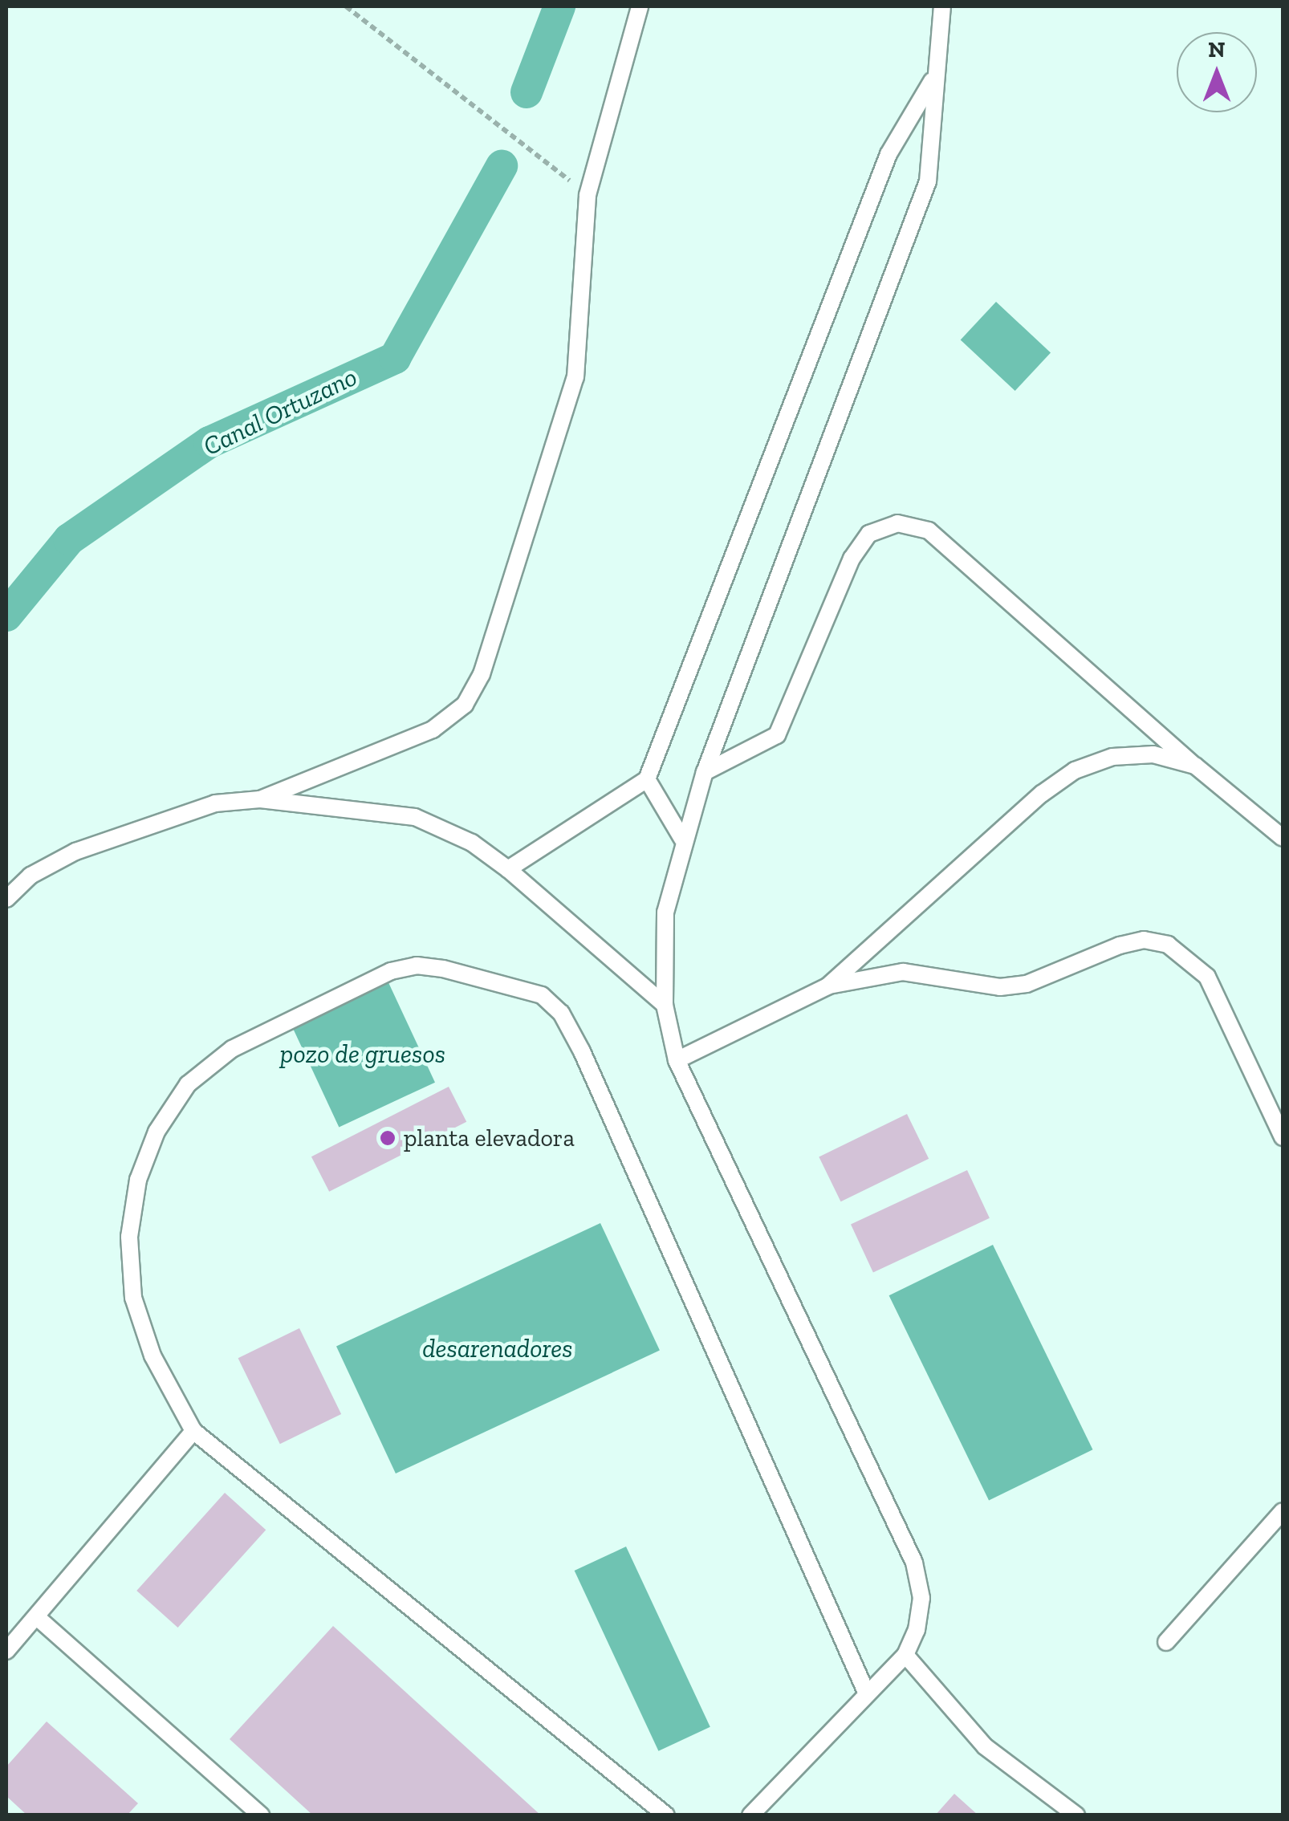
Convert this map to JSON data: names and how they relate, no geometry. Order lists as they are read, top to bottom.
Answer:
{
  "water": ["Canal Ortuzano", "pozo de gruesos", "desarenadores"],
  "places": ["planta elevadora"],
  "north": "top"
}
